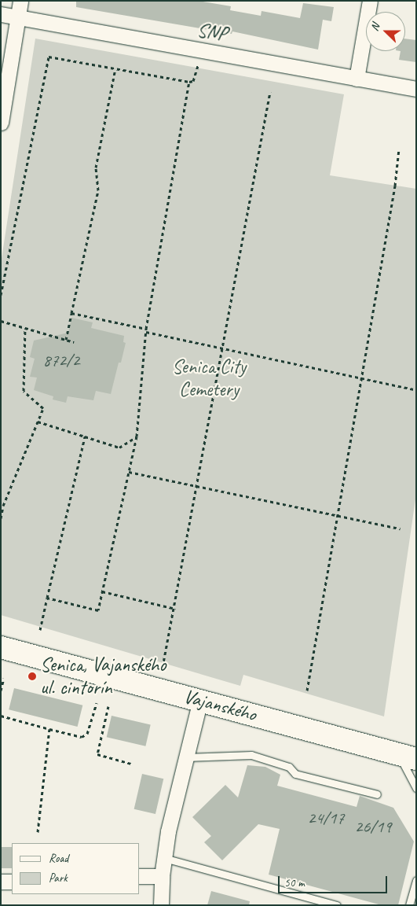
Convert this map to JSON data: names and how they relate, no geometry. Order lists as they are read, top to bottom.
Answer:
{
  "streets": {
    "main road": ["Vajanského"],
    "street": ["SNP"]
  },
  "parks": ["Senica City Cemetery"],
  "places": ["Senica, Vajanského ul. cintorín"],
  "house_numbers": ["872/2", "24/17", "26/19"],
  "legend": ["Road", "Park"],
  "scale_bar": "50 m",
  "north": "left"
}
